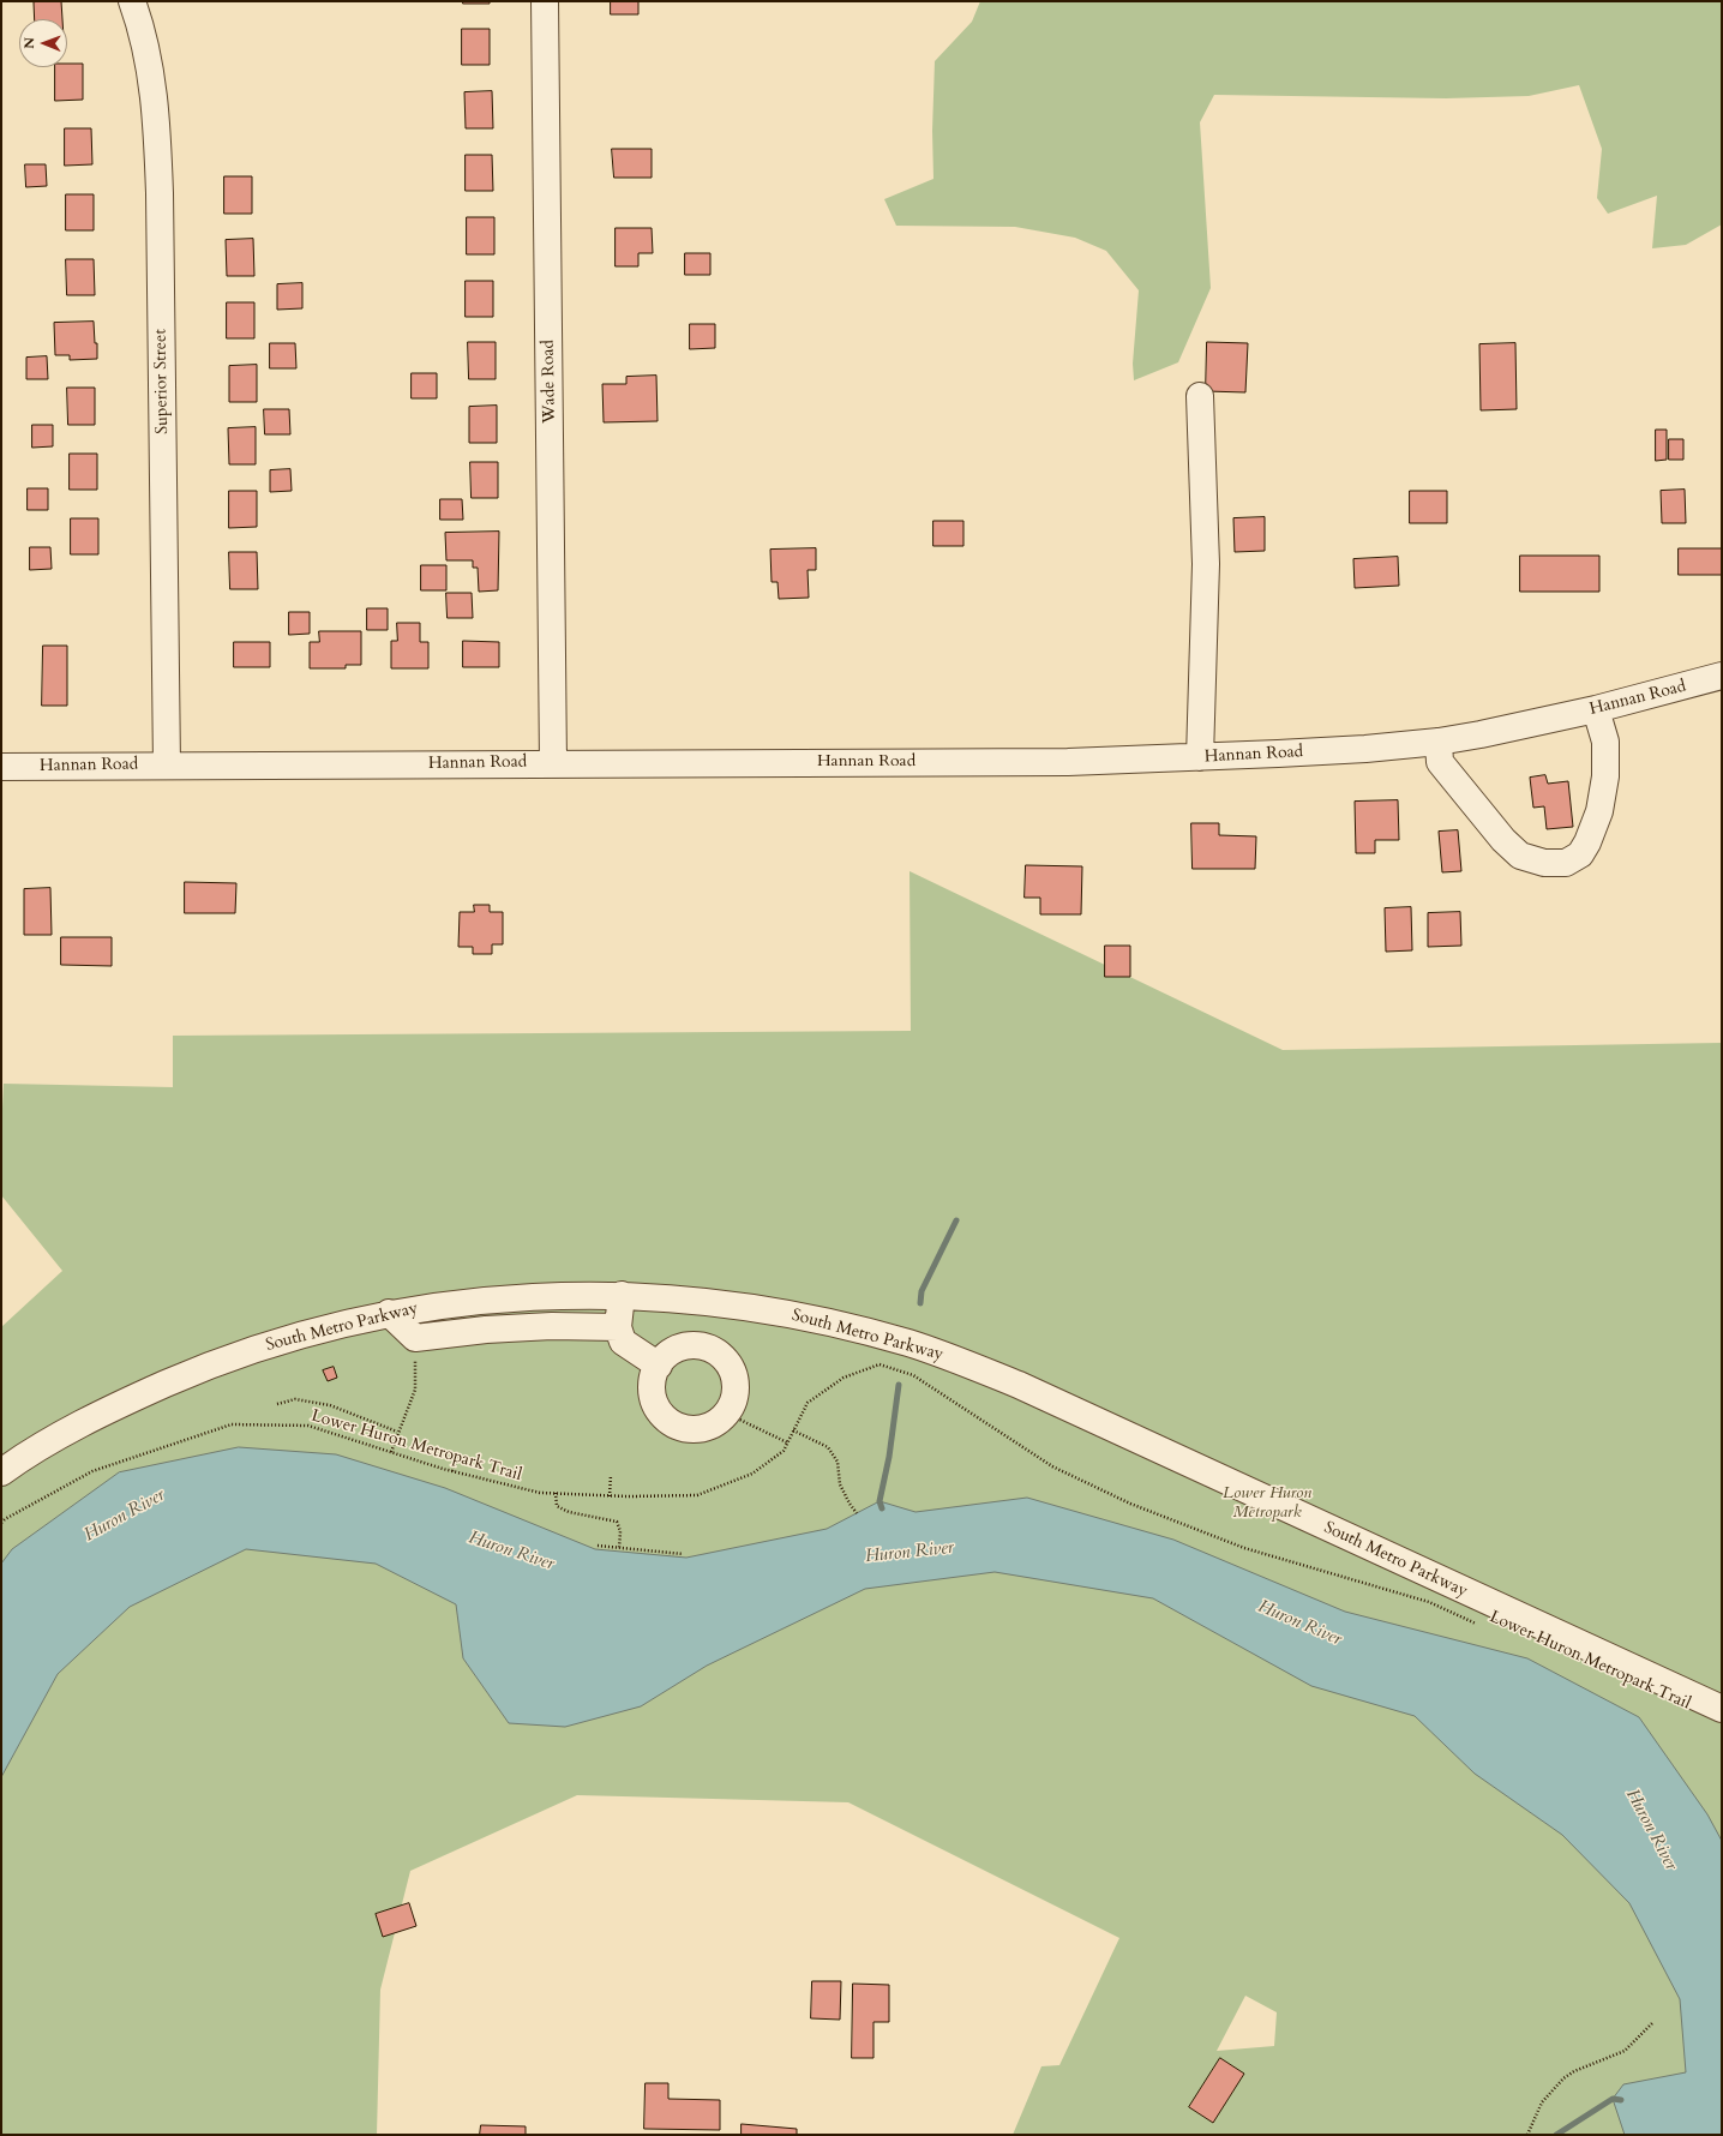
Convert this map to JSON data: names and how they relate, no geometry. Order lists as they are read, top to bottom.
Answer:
{
  "streets": {
    "street": [
      "Superior Street",
      "Wade Road",
      "Hannan Road",
      "South Metro Parkway"
    ],
    "path": ["Lower Huron Metropark Trail"]
  },
  "crossings": [
    ["Superior Street", "Hannan Road"],
    ["Wade Road", "Hannan Road"]
  ],
  "water": ["Huron River"],
  "parks": ["Lower Huron Metropark"],
  "north": "left"
}
